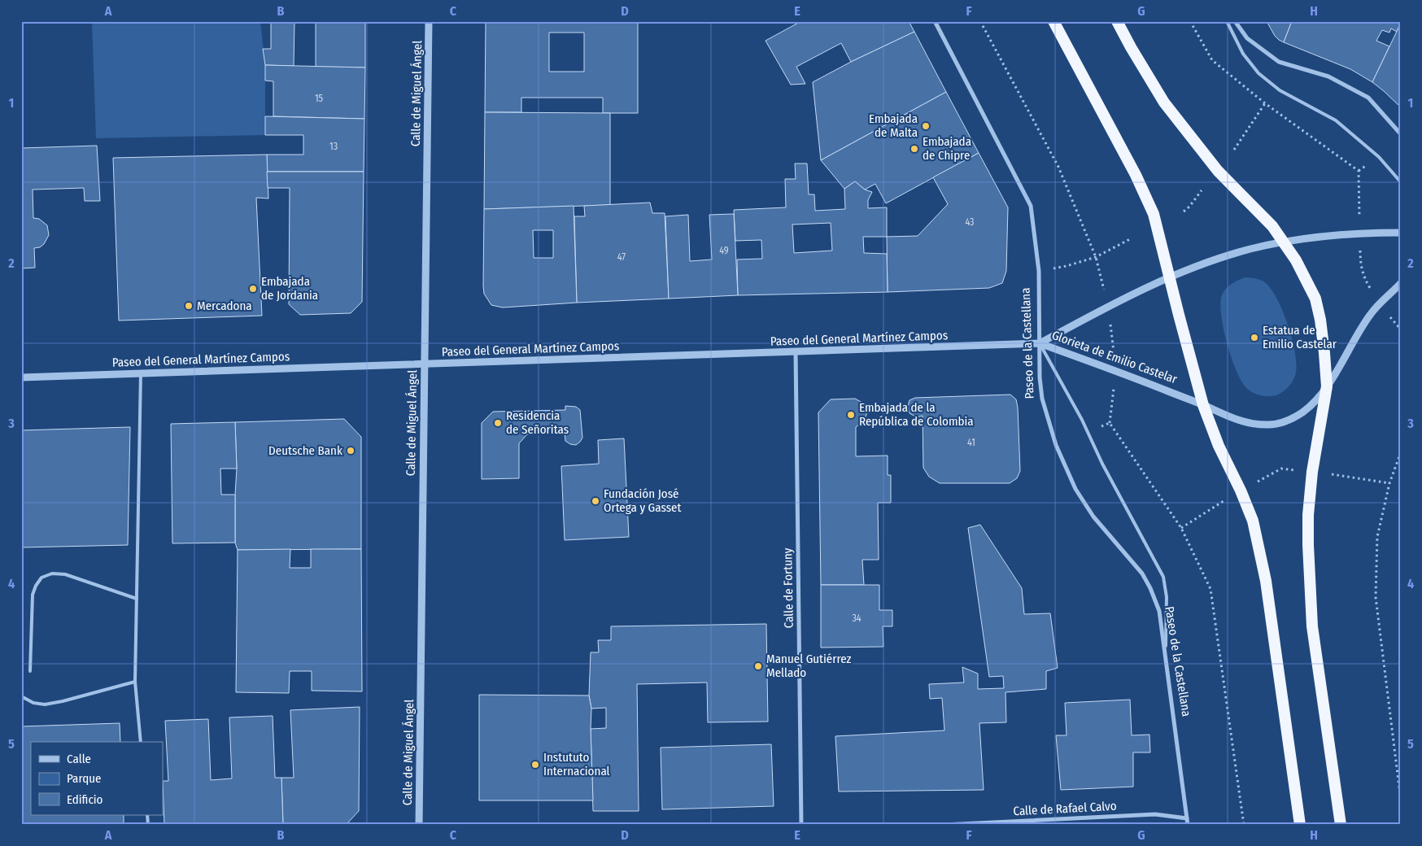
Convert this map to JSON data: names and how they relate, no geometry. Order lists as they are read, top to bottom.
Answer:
{
  "streets": {
    "highway": ["Glorieta de Emilio Castelar"],
    "street": [
      "Calle de Miguel Ángel",
      "Paseo del General Martínez Campos",
      "Paseo de la Castellana",
      "Calle de Fortuny",
      "Calle de Rafael Calvo"
    ]
  },
  "crossings": [
    ["Calle de Miguel Ángel", "Paseo del General Martínez Campos"],
    ["Paseo del General Martínez Campos", "Paseo de la Castellana"],
    ["Paseo del General Martínez Campos", "Glorieta de Emilio Castelar"],
    ["Paseo del General Martínez Campos", "Calle de Fortuny"],
    ["Paseo de la Castellana", "Glorieta de Emilio Castelar"],
    ["Paseo de la Castellana", "Calle de Rafael Calvo"]
  ],
  "places": [
    "Embajada de Malta",
    "Embajada de Chipre",
    "Embajada de Jordania",
    "Mercadona",
    "Estatua de Emilio Castelar",
    "Embajada de la República de Colombia",
    "Residencia de Señoritas",
    "Deutsche Bank",
    "Fundación José Ortega y Gasset",
    "Manuel Gutiérrez Mellado",
    "Instututo Internacional"
  ],
  "house_numbers": [
    "15",
    "13",
    "43",
    "49",
    "47",
    "41",
    "34"
  ],
  "legend": ["Calle", "Parque", "Edificio"],
  "grid": {
    "columns": [
      "A",
      "B",
      "C",
      "D",
      "E",
      "F",
      "G",
      "H"
    ],
    "rows": [
      "1",
      "2",
      "3",
      "4",
      "5"
    ]
  }
}
